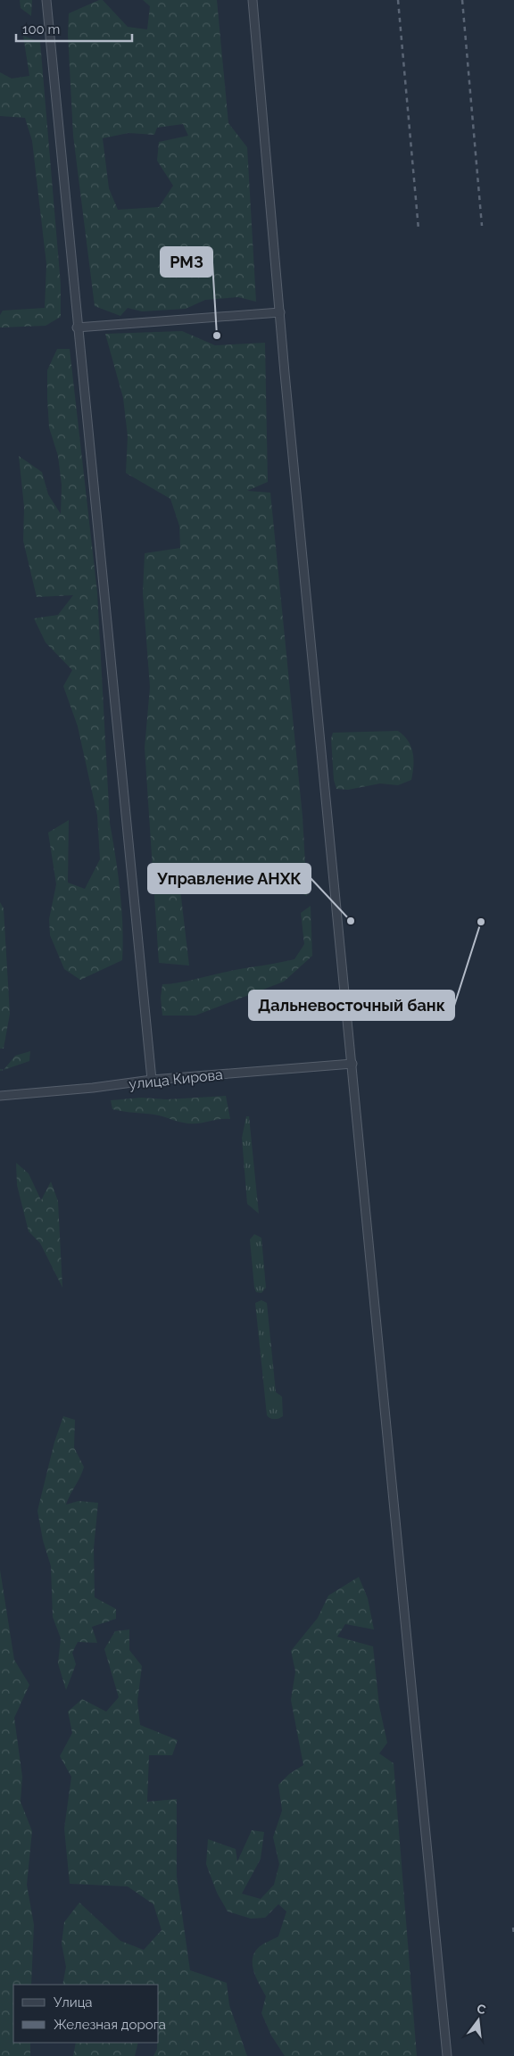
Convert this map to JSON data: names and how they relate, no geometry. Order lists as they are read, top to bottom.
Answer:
{
  "streets": {
    "street": ["улица Кирова"]
  },
  "places": ["РМЗ", "Управление АНХК", "Дальневосточный банк"],
  "legend": ["Улица", "Железная дорога"],
  "scale_bar": "100 m",
  "north": "top"
}
